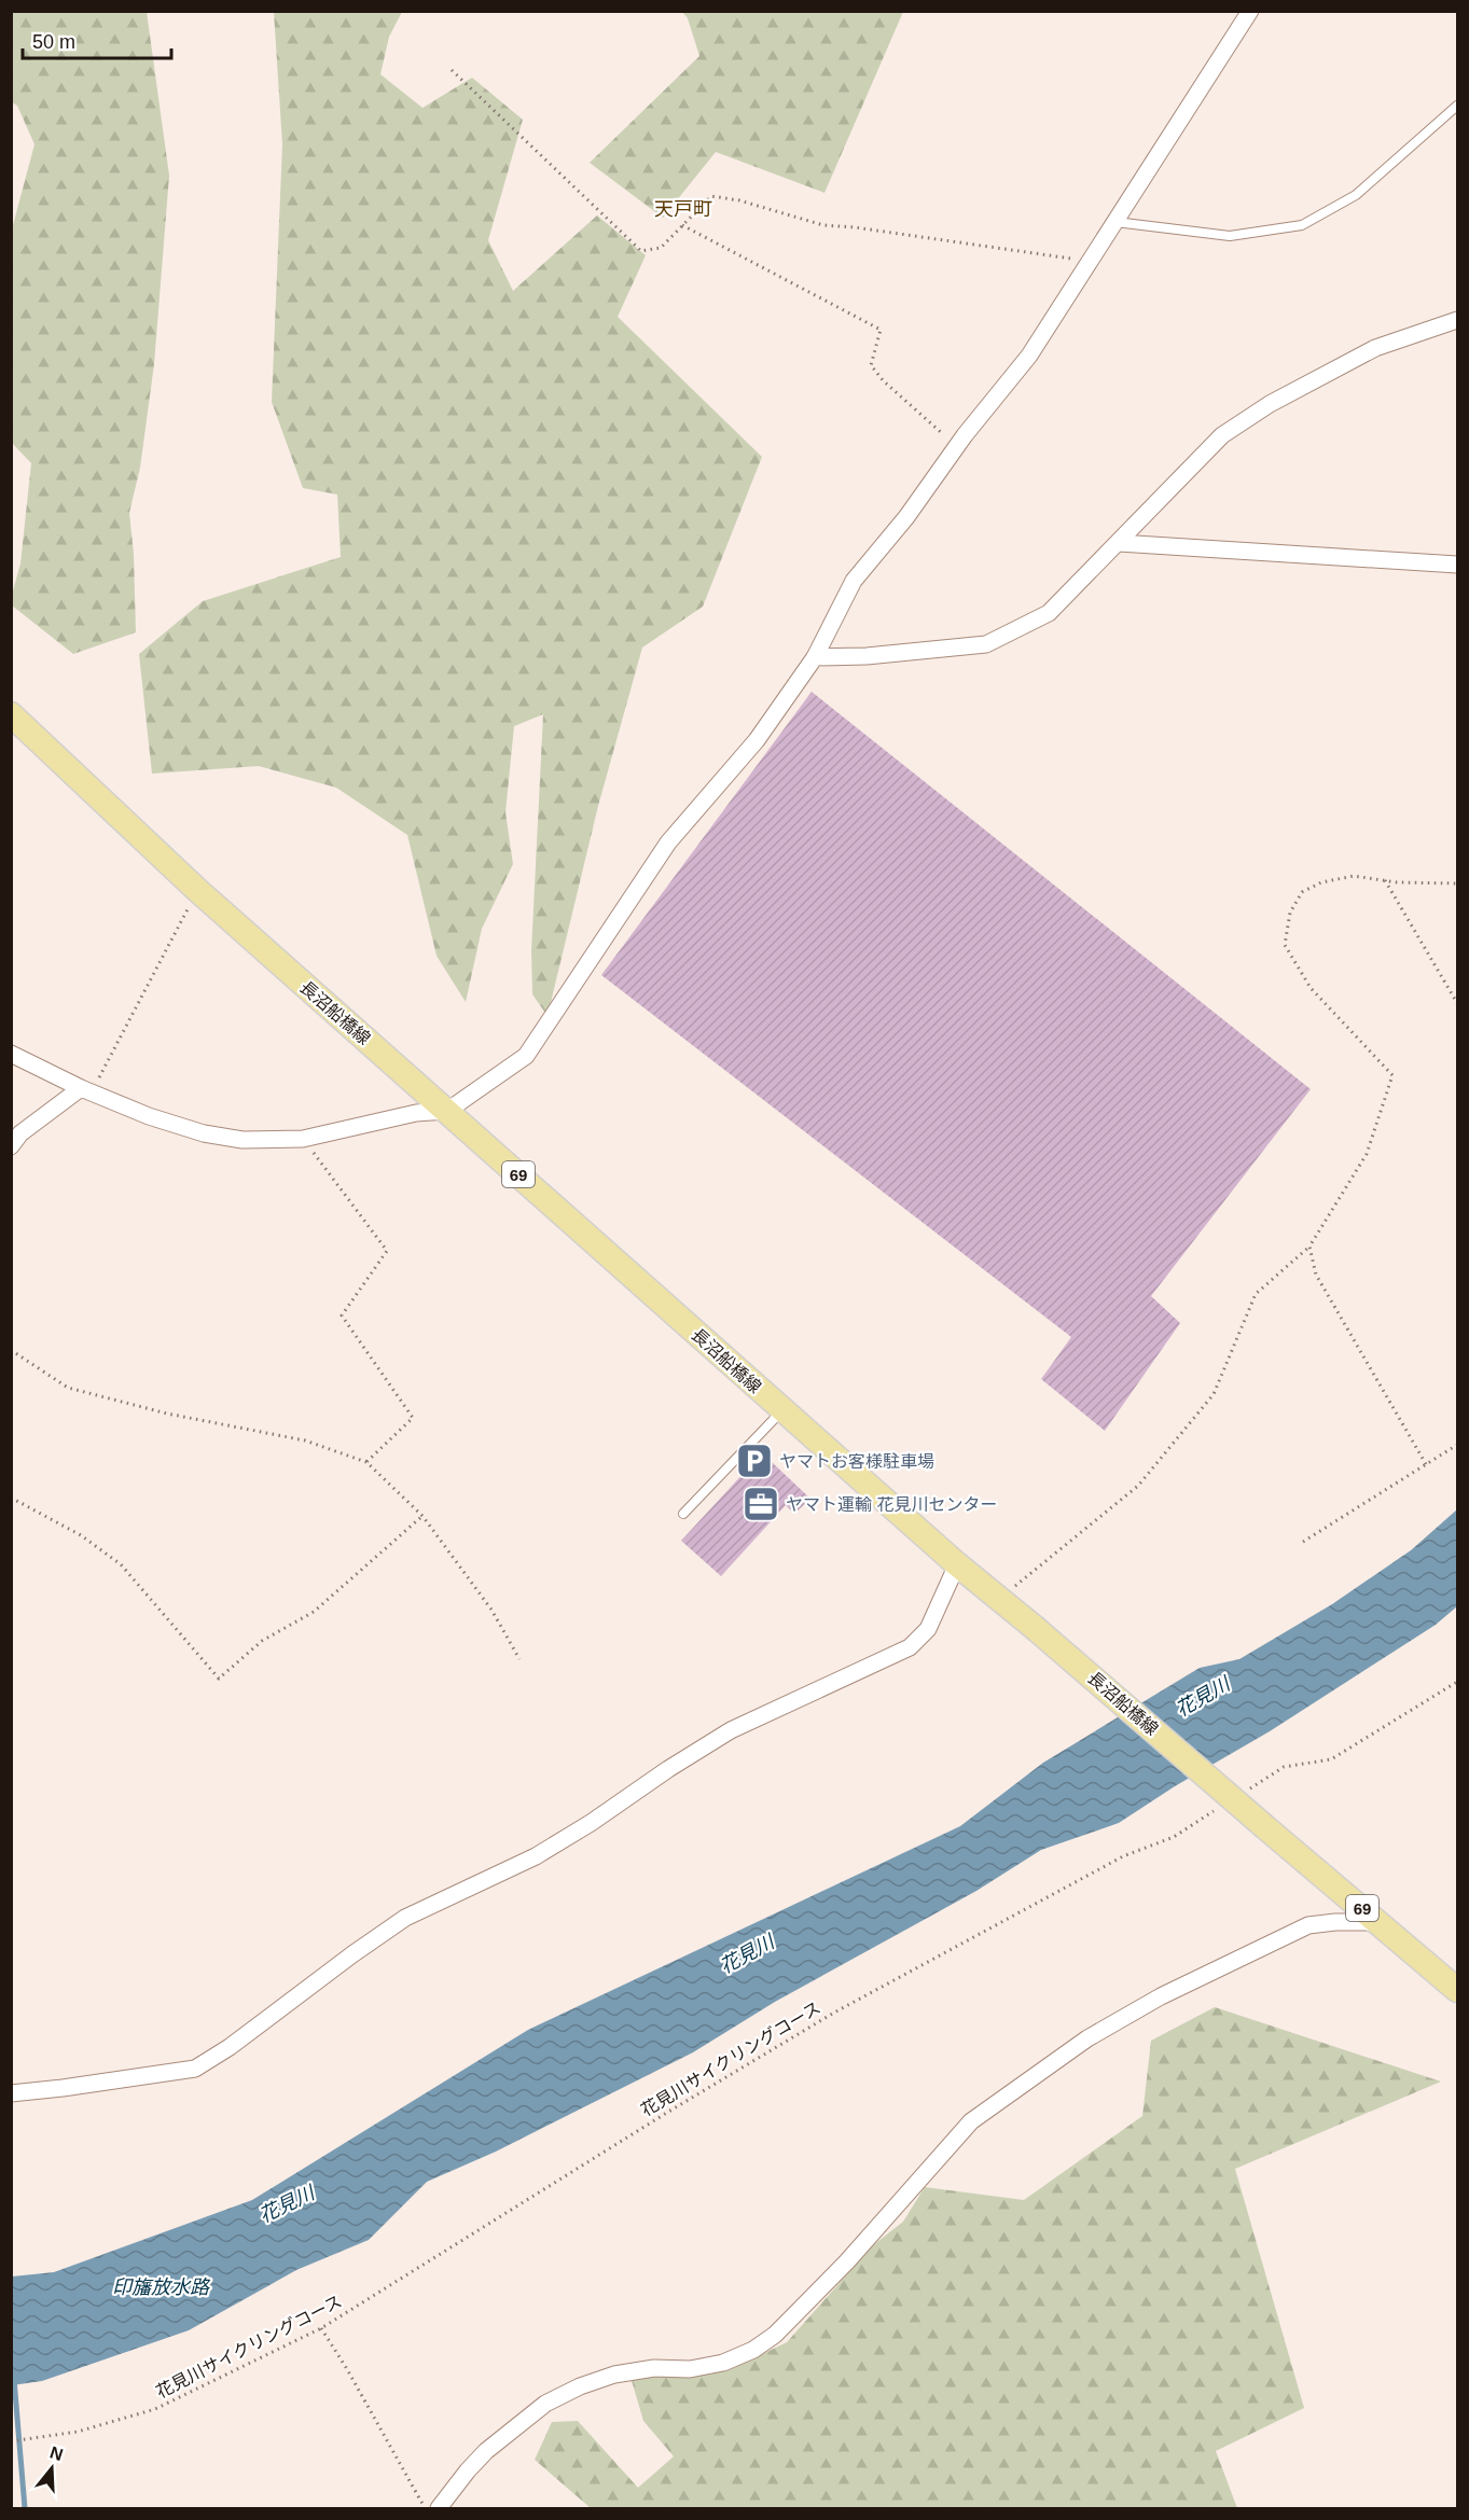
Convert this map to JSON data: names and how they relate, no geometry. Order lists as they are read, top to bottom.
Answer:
{
  "streets": {
    "main road": ["長沼船橋線", "69"],
    "path": ["花見川サイクリングコース"]
  },
  "districts": ["天戸町"],
  "water": ["花見川", "印旛放水路"],
  "places": {
    "parking": ["ヤマトお客様駐車場"],
    "office": ["ヤマト運輸 花見川センター"]
  },
  "scale_bar": "50 m",
  "north": "top"
}
